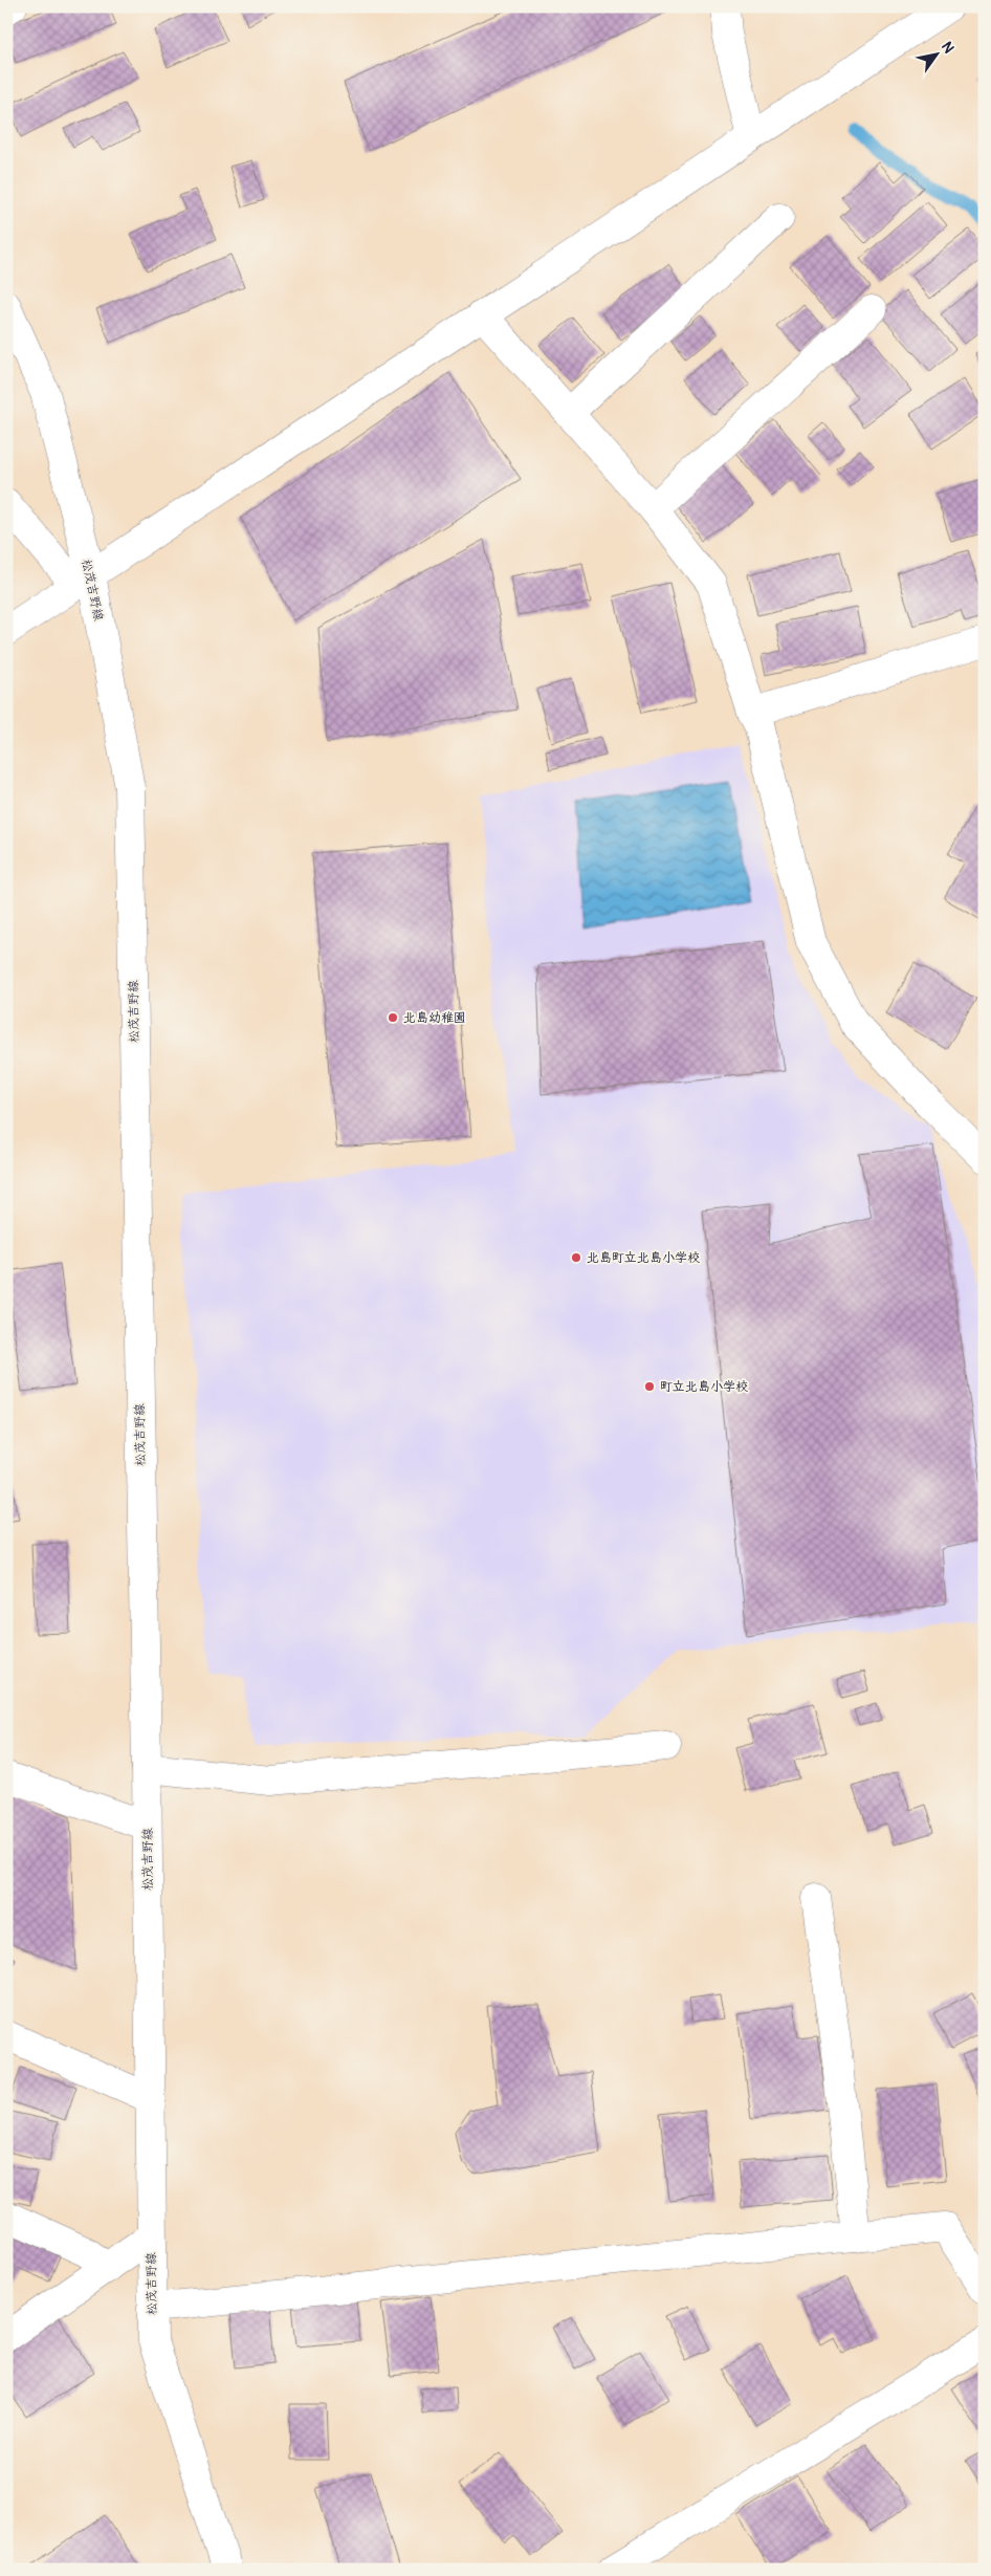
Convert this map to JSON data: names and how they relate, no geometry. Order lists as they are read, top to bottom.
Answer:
{
  "streets": {
    "street": ["松茂吉野線"]
  },
  "places": ["北島幼稚園", "北島町立北島小学校", "町立北島小学校"],
  "north": "top right"
}
